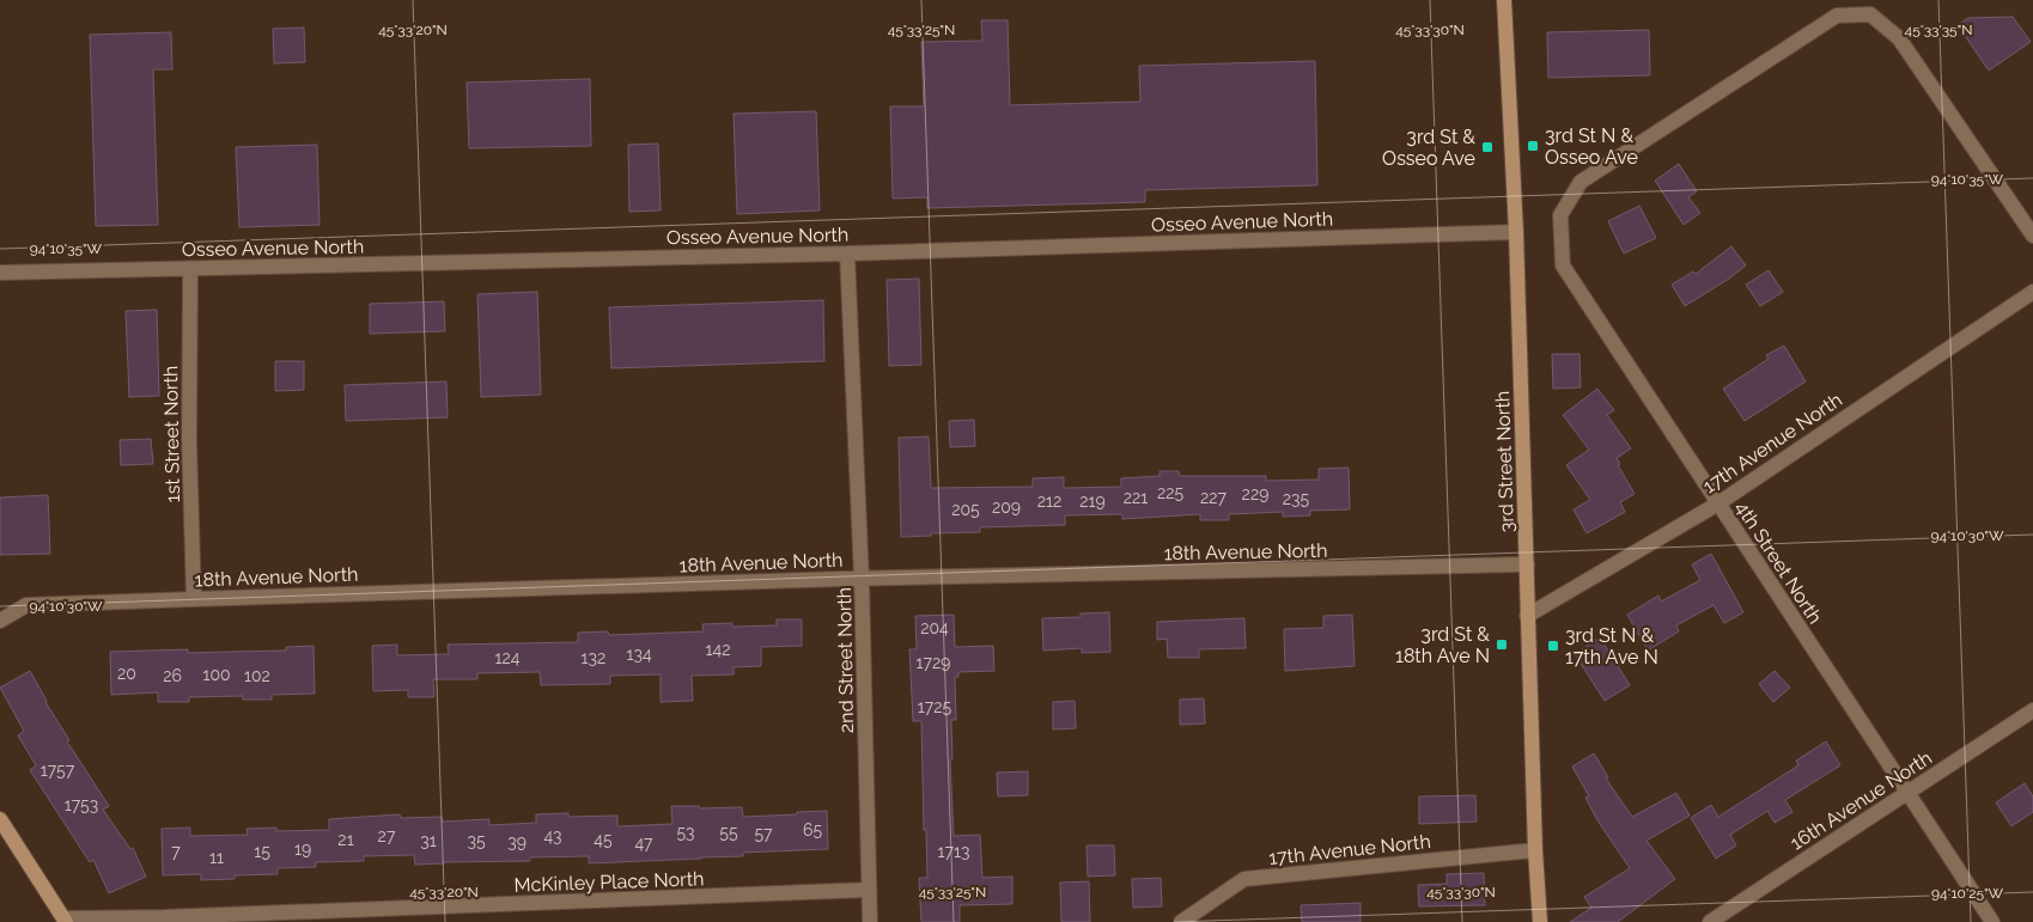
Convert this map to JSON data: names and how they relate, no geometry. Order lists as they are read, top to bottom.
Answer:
{
  "streets": {
    "street": [
      "Osseo Avenue North",
      "1st Street North",
      "17th Avenue North",
      "3rd Street North",
      "18th Avenue North",
      "4th Street North",
      "2nd Street North",
      "16th Avenue North",
      "McKinley Place North"
    ]
  },
  "crossings": [
    ["Osseo Avenue North", "1st Street North"],
    ["Osseo Avenue North", "3rd Street North"],
    ["Osseo Avenue North", "2nd Street North"],
    ["1st Street North", "18th Avenue North"],
    ["17th Avenue North", "3rd Street North"],
    ["17th Avenue North", "4th Street North"],
    ["3rd Street North", "18th Avenue North"],
    ["18th Avenue North", "2nd Street North"],
    ["4th Street North", "16th Avenue North"],
    ["2nd Street North", "McKinley Place North"]
  ],
  "places": {
    "transit": [
      "3rd St N & Osseo Ave",
      "3rd St & Osseo Ave",
      "3rd St & 18th Ave N",
      "3rd St N & 17th Ave N"
    ]
  },
  "house_numbers": [
    "225",
    "229",
    "221",
    "227",
    "235",
    "212",
    "219",
    "209",
    "205",
    "204",
    "142",
    "134",
    "124",
    "132",
    "1729",
    "20",
    "100",
    "26",
    "102",
    "1725",
    "1757",
    "1753",
    "65",
    "53",
    "55",
    "57",
    "27",
    "43",
    "21",
    "45",
    "31",
    "35",
    "39",
    "47",
    "19",
    "7",
    "15",
    "1713",
    "11"
  ],
  "coordinates": [
    "45°33'20\"N",
    "45°33'25\"N",
    "45°33'30\"N",
    "45°33'35\"N",
    "94°10'35\"W",
    "94°10'30\"W",
    "94°10'25\"W"
  ]
}
